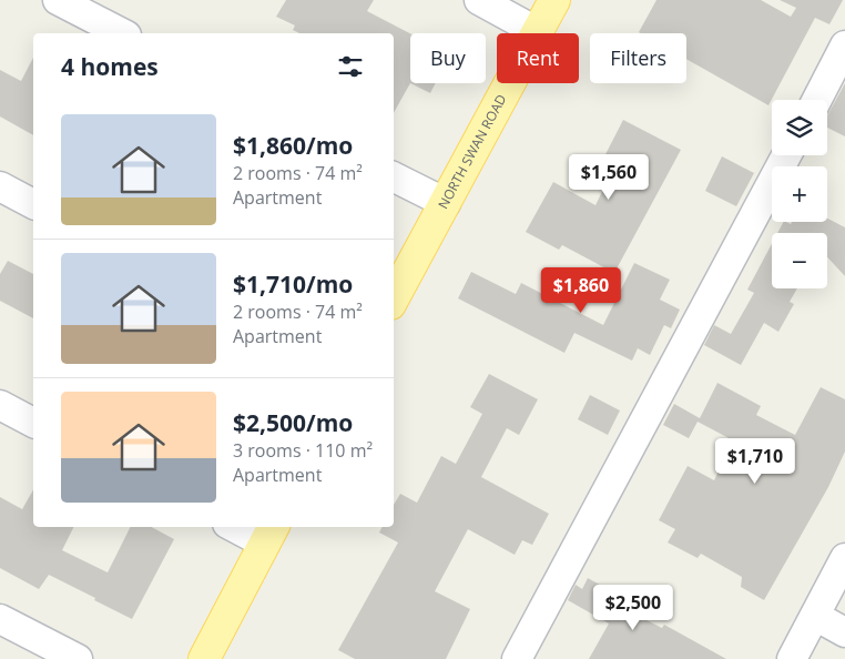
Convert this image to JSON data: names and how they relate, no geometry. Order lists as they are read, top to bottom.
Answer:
{
  "streets": {
    "main road": ["NORTH SWAN ROAD"]
  },
  "page": {
    "chip": ["Buy", "Rent", "Filters"],
    "heading": "4 homes",
    "map_buttons": ["+", "−"],
    "list": [
      {
        "name": "$1,860/mo",
        "note": "2 rooms · 74 m² · Apartment"
      },
      {
        "name": "$1,710/mo",
        "note": "2 rooms · 74 m² · Apartment"
      },
      {
        "name": "$2,500/mo",
        "note": "3 rooms · 110 m² · Apartment"
      }
    ],
    "price": [
      "$1,560",
      "$1,860",
      "$1,710",
      "$2,500"
    ]
  }
}
